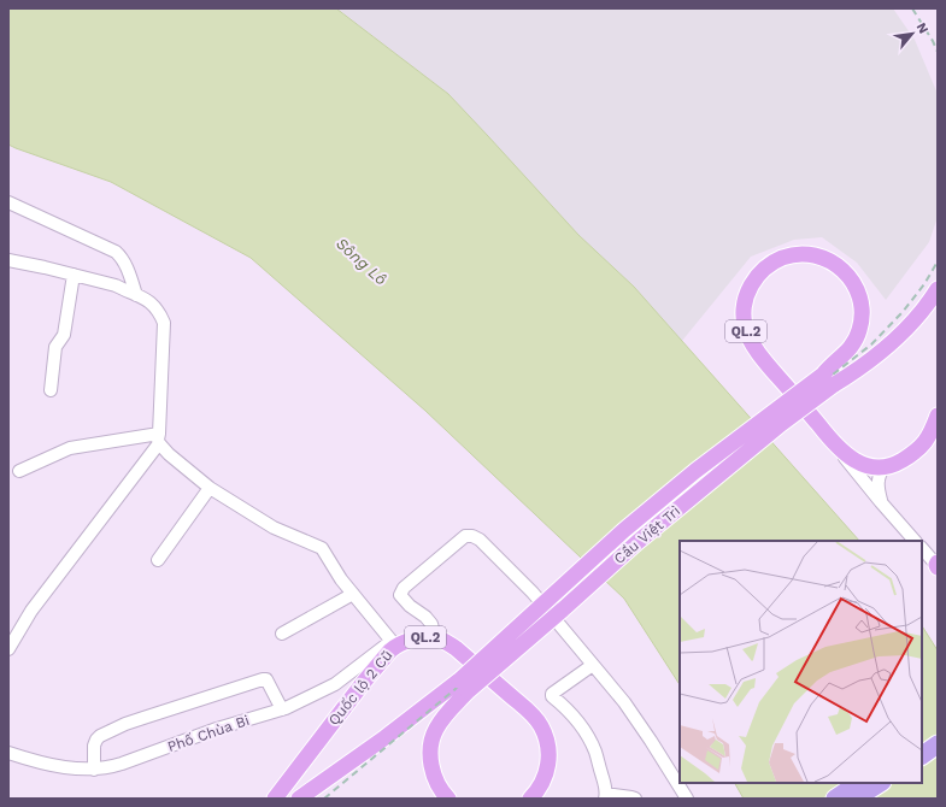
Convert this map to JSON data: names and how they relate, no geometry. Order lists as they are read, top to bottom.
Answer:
{
  "streets": {
    "main road": ["QL.2", "Cầu Việt Trì", "Quốc lộ 2 Cũ"],
    "street": ["Phố Chùa Bi"]
  },
  "crossings": [
    ["QL.2", "Cầu Việt Trì"],
    ["QL.2", "Quốc lộ 2 Cũ"],
    ["Quốc lộ 2 Cũ", "Phố Chùa Bi"]
  ],
  "water": ["Sông Lô"],
  "north": "top right"
}
